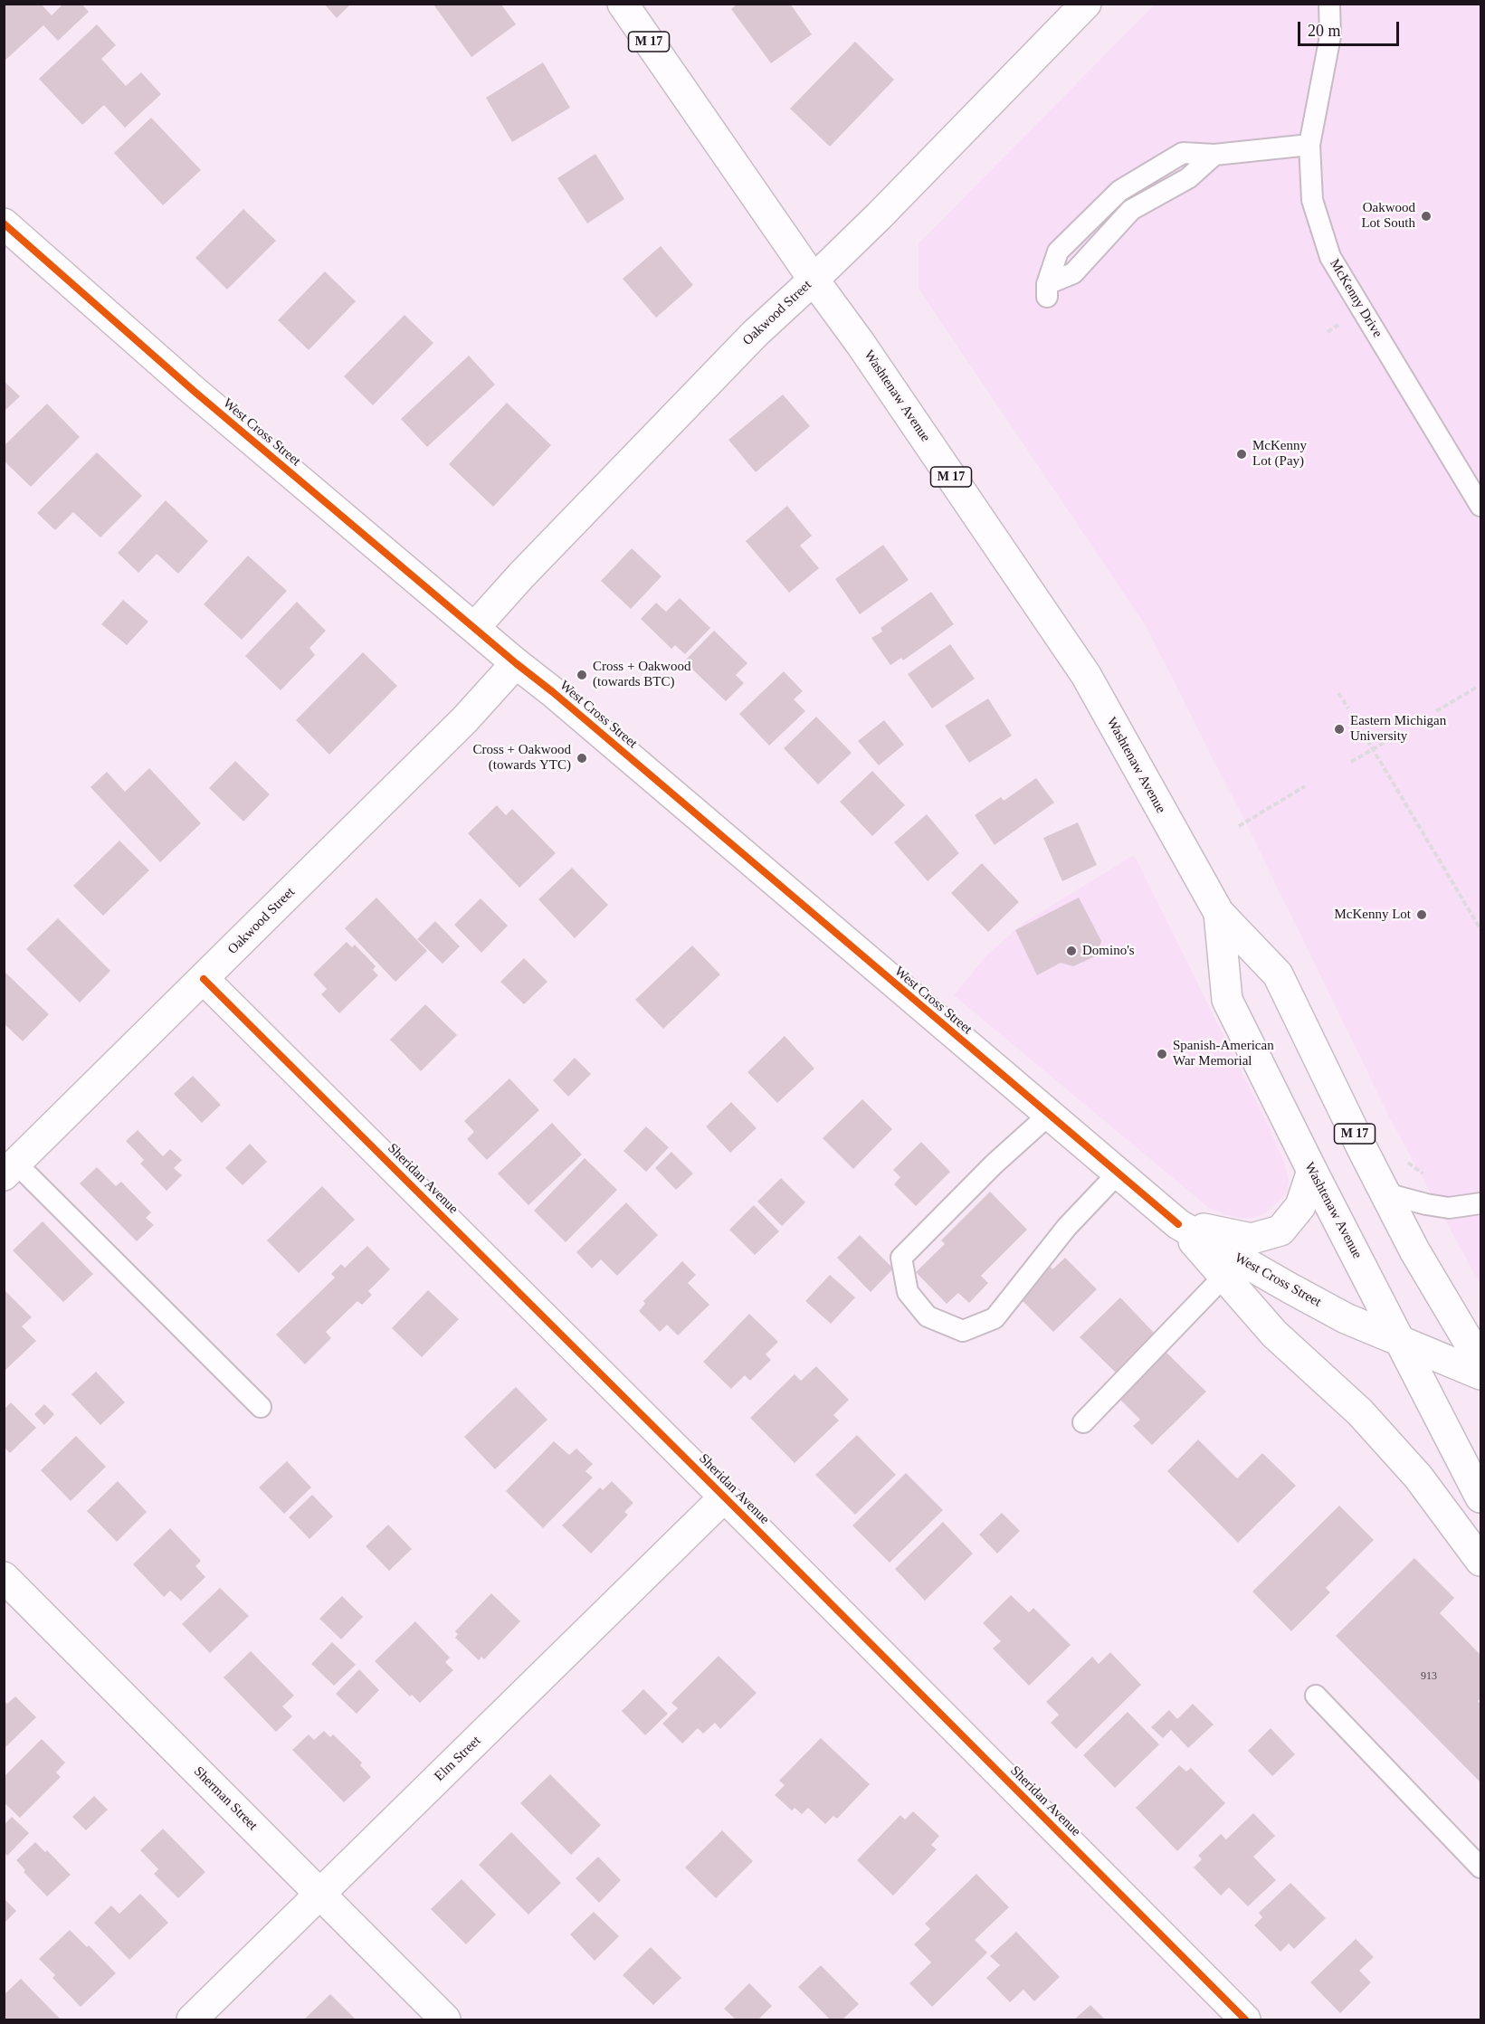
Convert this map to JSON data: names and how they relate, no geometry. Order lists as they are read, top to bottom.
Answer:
{
  "streets": {
    "main road": [
      "M 17",
      "Oakwood Street",
      "Washtenaw Avenue",
      "West Cross Street",
      "Sheridan Avenue",
      "Elm Street",
      "Sherman Street"
    ],
    "lane": ["McKenny Drive"]
  },
  "crossings": [
    ["Oakwood Street", "Washtenaw Avenue"],
    ["Oakwood Street", "West Cross Street"],
    ["Oakwood Street", "Sheridan Avenue"],
    ["Washtenaw Avenue", "West Cross Street"],
    ["Sheridan Avenue", "Elm Street"],
    ["Elm Street", "Sherman Street"]
  ],
  "places": [
    "Oakwood Lot South",
    "McKenny Lot (Pay)",
    "Cross + Oakwood (towards BTC)",
    "Eastern Michigan University",
    "Cross + Oakwood (towards YTC)",
    "McKenny Lot",
    "Domino's",
    "Spanish-American War Memorial"
  ],
  "house_numbers": ["913"],
  "scale_bar": "20 m"
}
